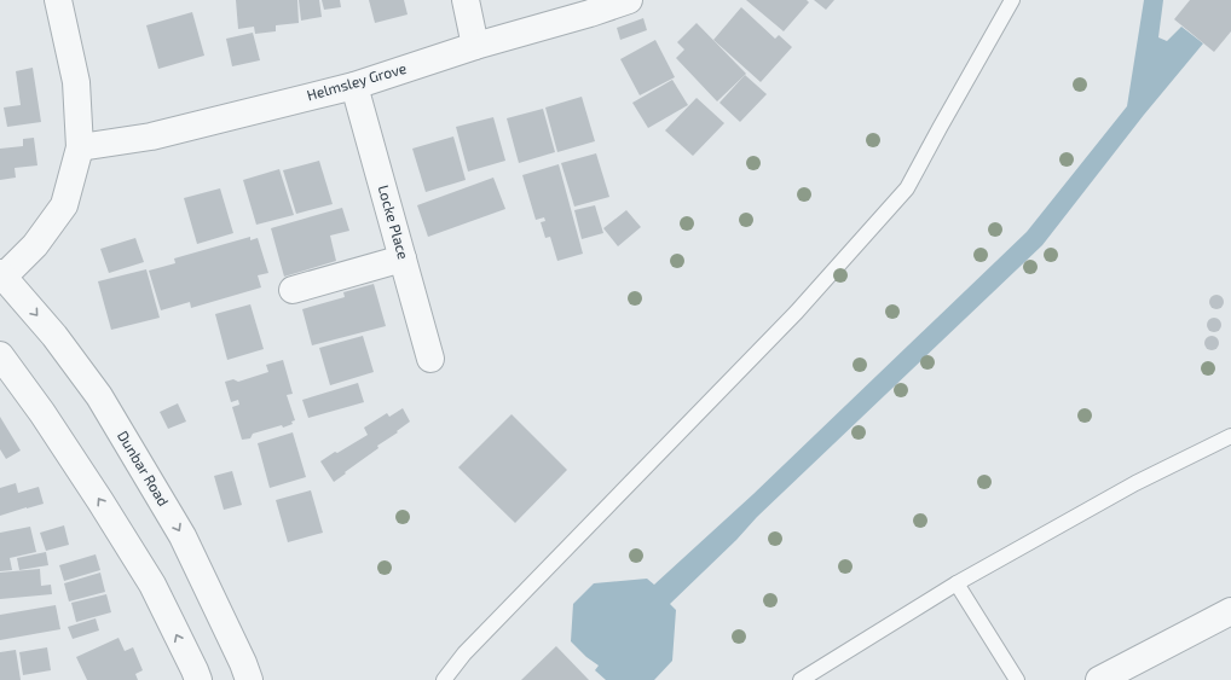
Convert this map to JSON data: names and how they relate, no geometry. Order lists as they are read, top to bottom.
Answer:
{
  "streets": {
    "street": ["Helmsley Grove", "Locke Place", "Dunbar Road"]
  },
  "crossings": [
    ["Helmsley Grove", "Locke Place"],
    ["Helmsley Grove", "Dunbar Road"]
  ]
}
